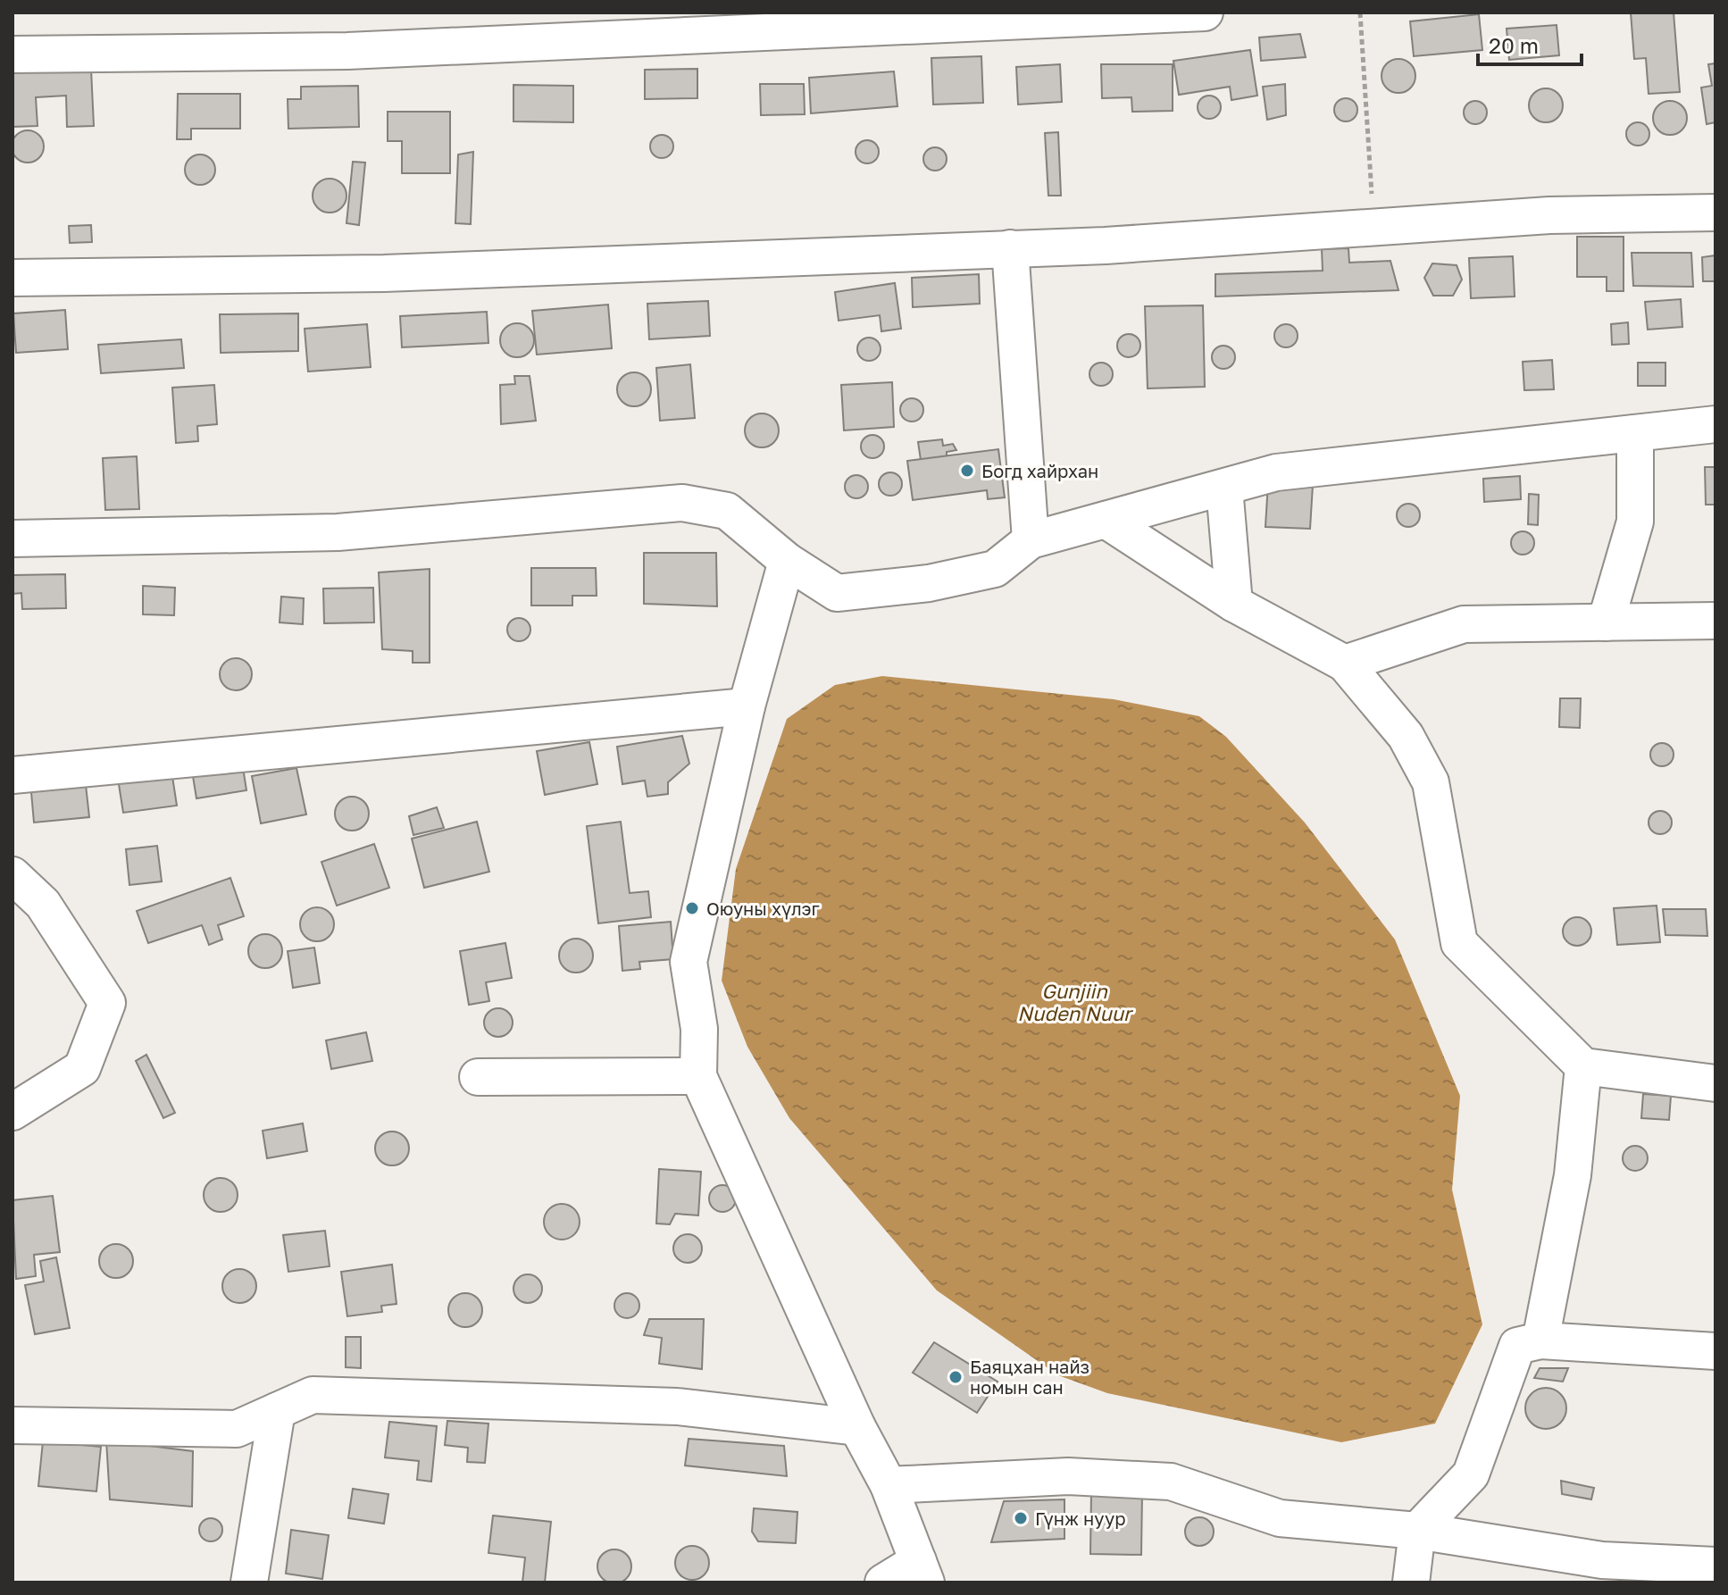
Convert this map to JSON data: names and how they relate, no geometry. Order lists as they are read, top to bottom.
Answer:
{
  "water": ["Gunjiin Nuden Nuur"],
  "places": [
    "Богд хайрхан",
    "Оюуны хүлэг",
    "Баяцхан найз номын сан",
    "Гүнж нуур"
  ],
  "scale_bar": "20 m"
}
